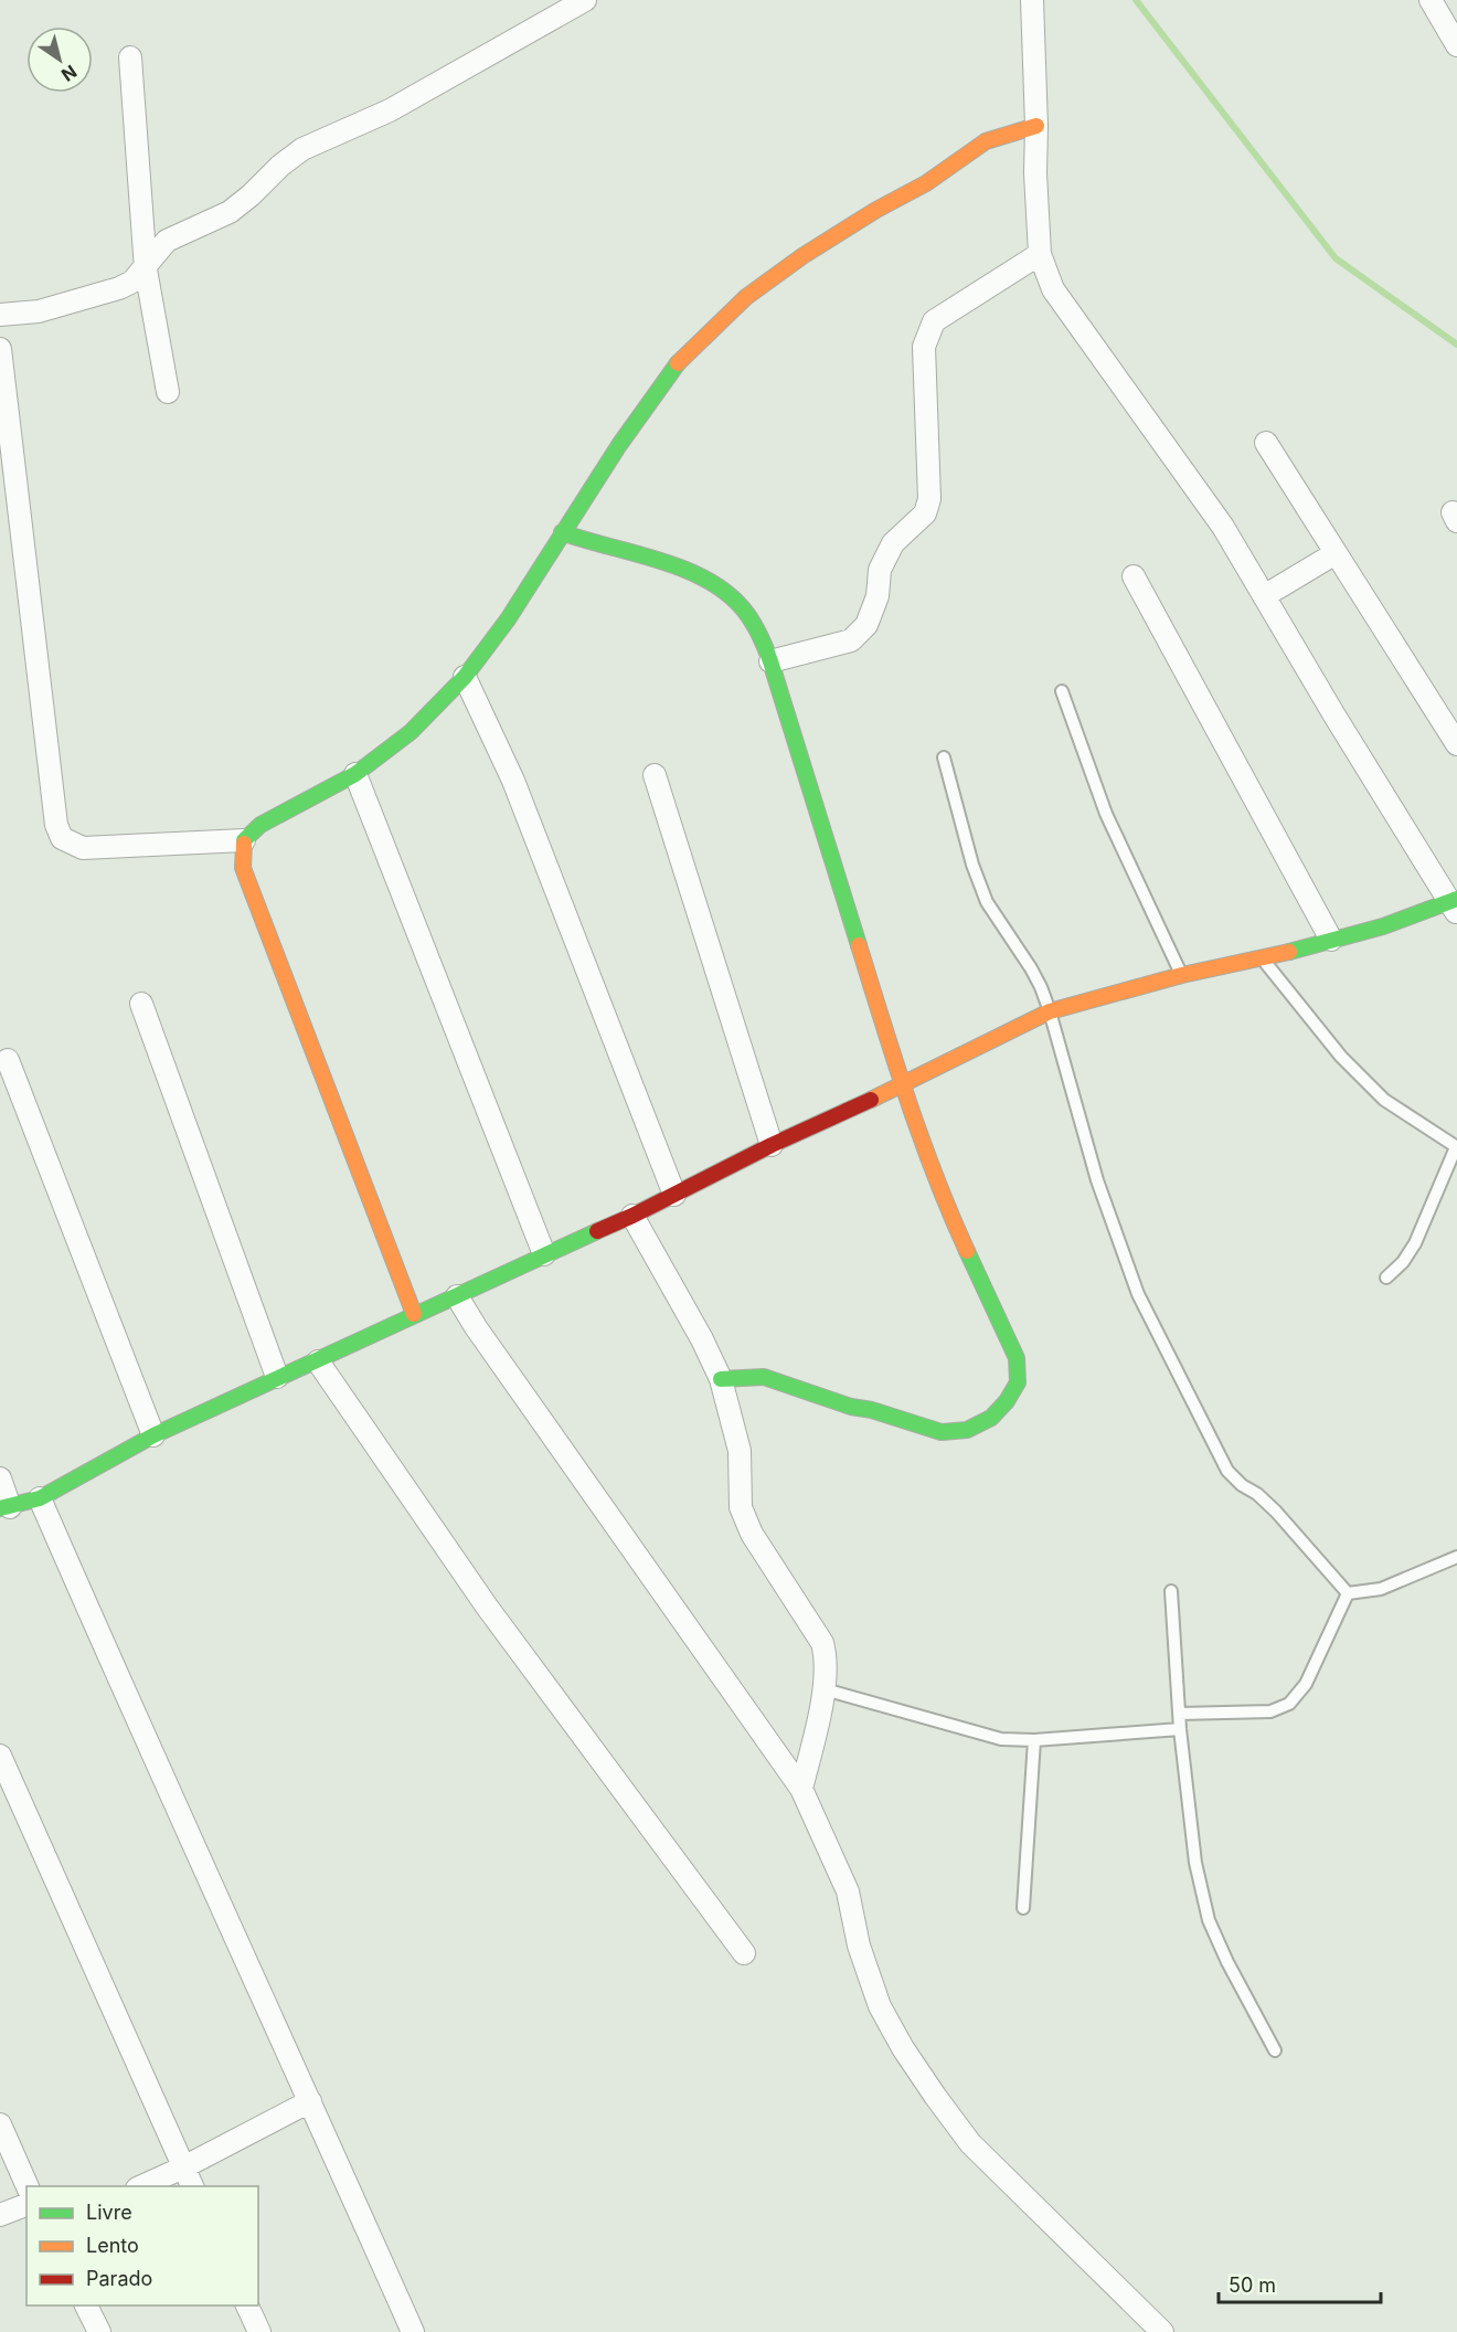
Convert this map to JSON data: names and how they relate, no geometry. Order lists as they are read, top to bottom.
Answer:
{
  "legend": ["Livre", "Lento", "Parado"],
  "scale_bar": "50 m",
  "north": "bottom right"
}
